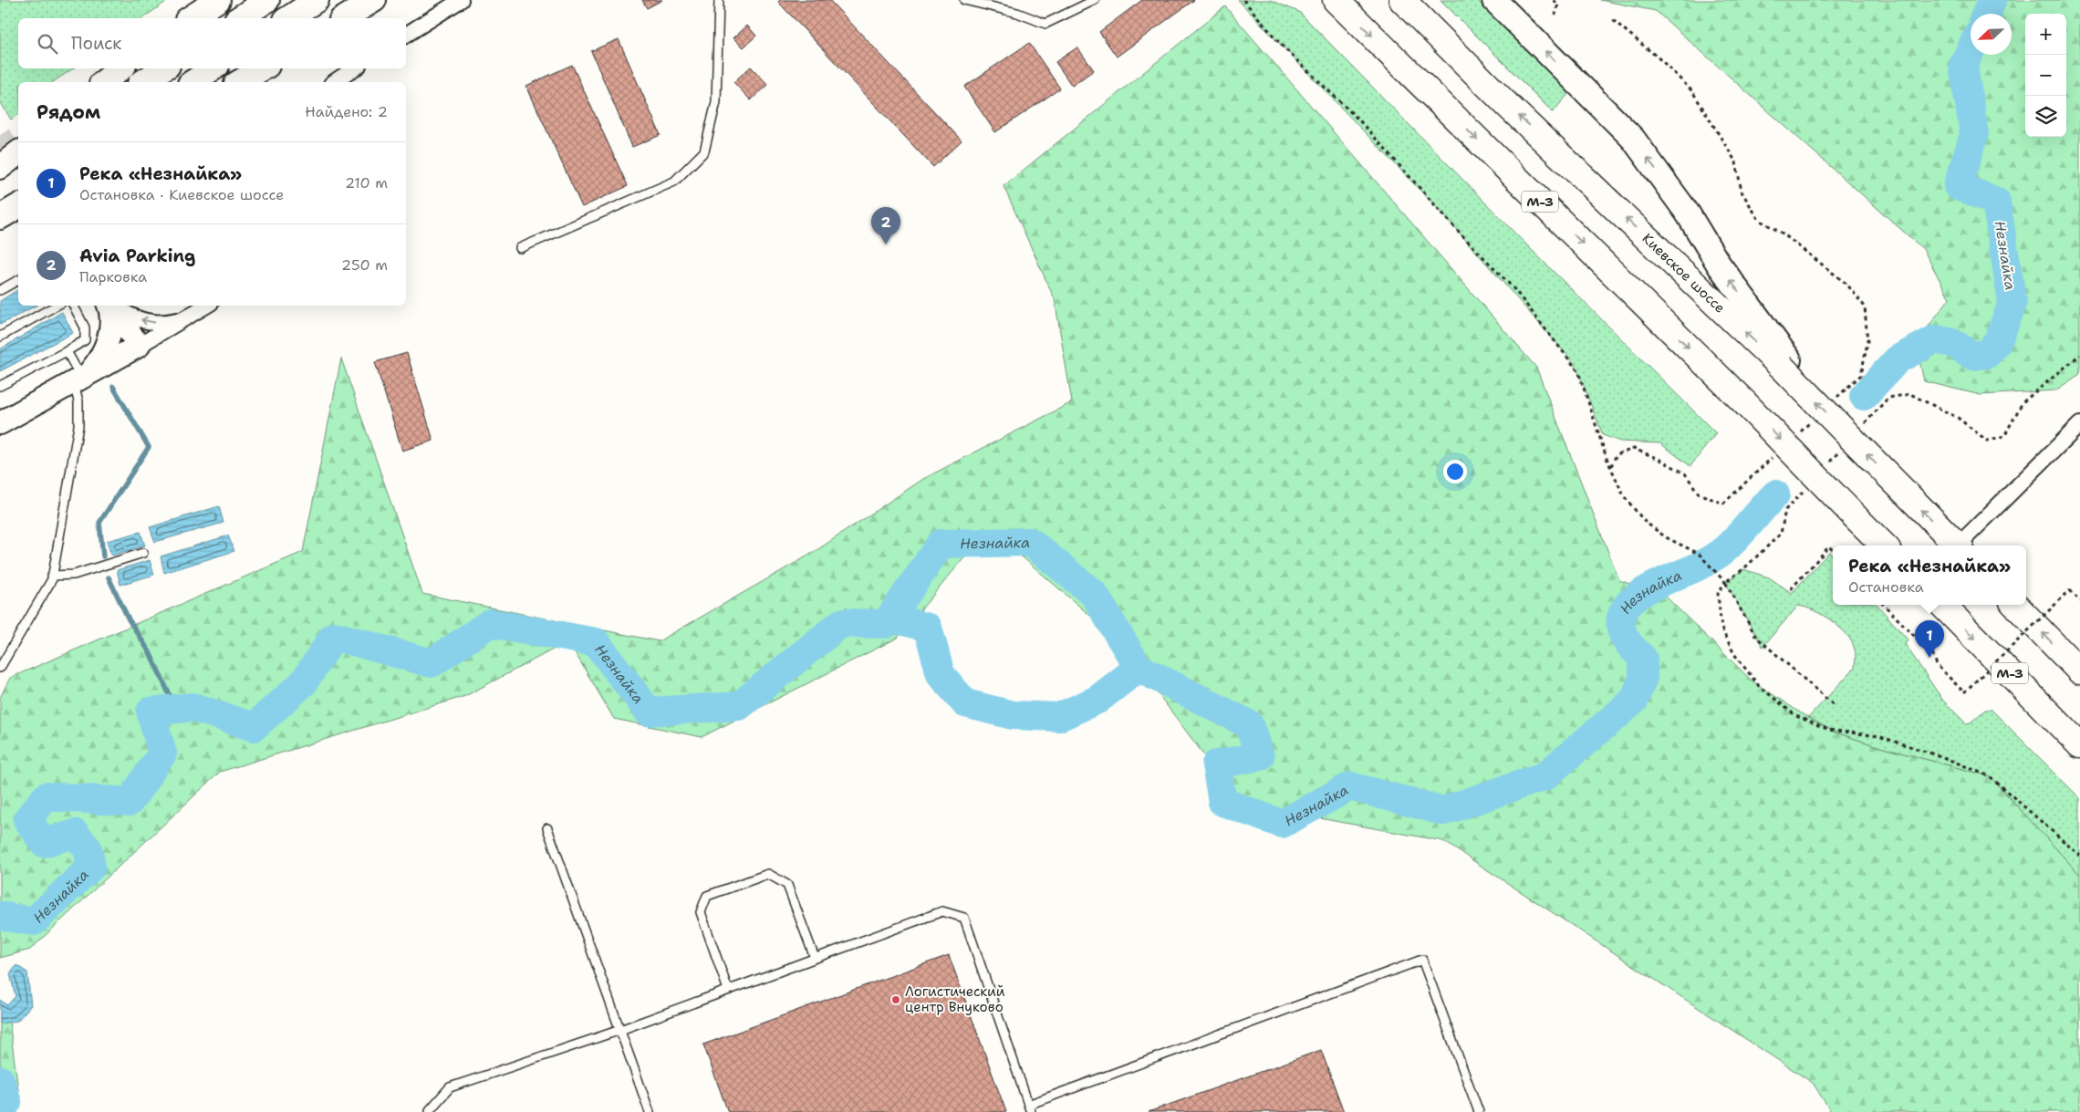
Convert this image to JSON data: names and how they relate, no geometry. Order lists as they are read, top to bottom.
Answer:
{
  "streets": {
    "highway": ["М-3", "Киевское шоссе"]
  },
  "water": ["Незнайка"],
  "places": ["Логистический центр Внуково"],
  "north": "bottom left",
  "page": {
    "map_buttons": ["+", "−"],
    "search": "Поиск",
    "heading": ["Рядом", "Найдено: 2"],
    "list": [
      {
        "mark": "1",
        "name": "Река «Незнайка»",
        "note": "Остановка · Киевское шоссе",
        "value": "210 m"
      },
      {
        "mark": "2",
        "name": "Avia Parking",
        "note": "Парковка",
        "value": "250 m"
      }
    ],
    "pins": ["2", "1"],
    "popup": ["Река «Незнайка»", "Остановка"]
  }
}
